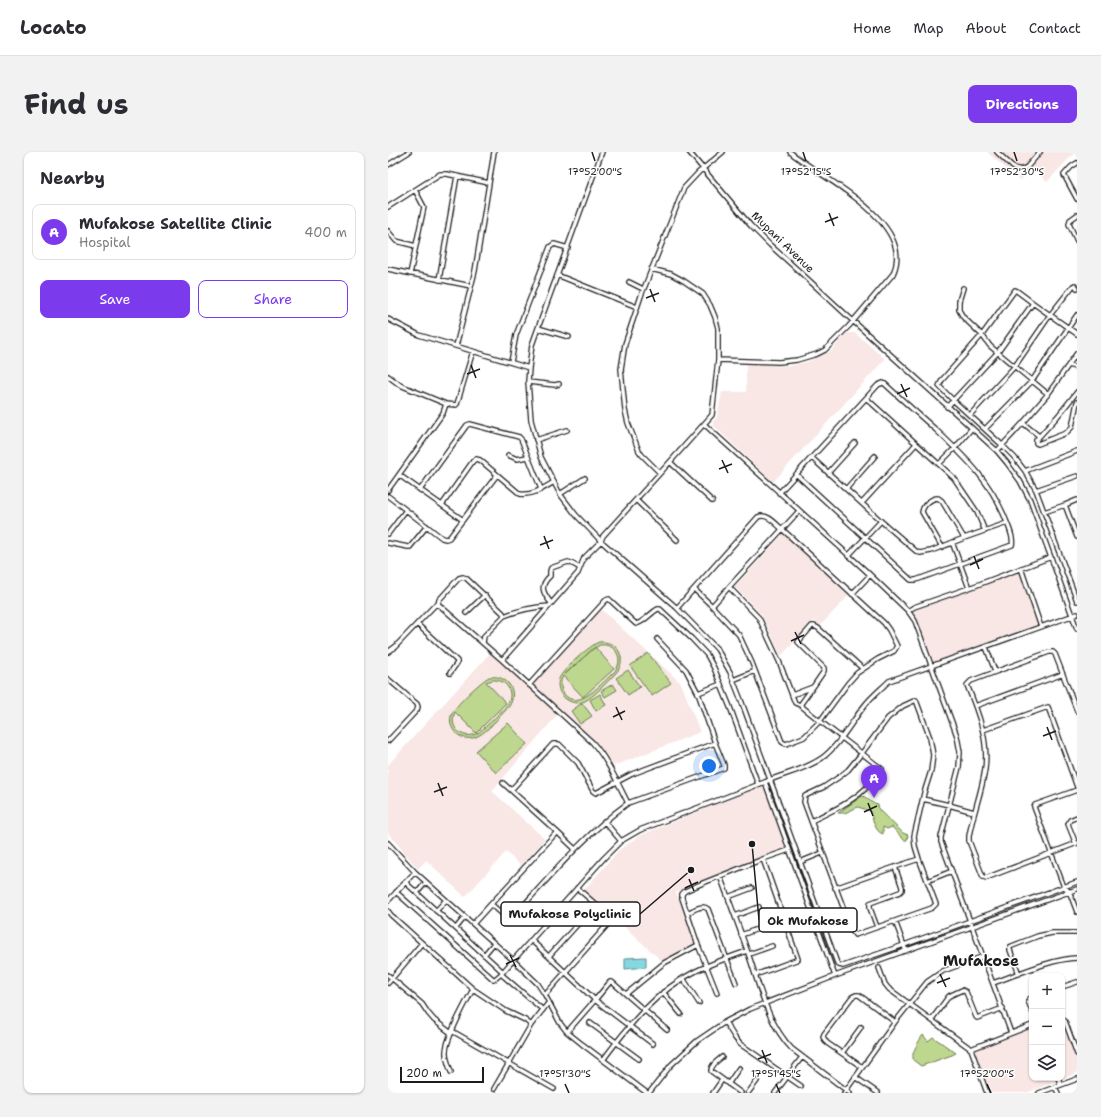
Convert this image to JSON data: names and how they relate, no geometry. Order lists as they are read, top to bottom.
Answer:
{
  "streets": {
    "street": ["Mupani Avenue"]
  },
  "districts": ["Mufakose"],
  "places": ["Ok Mufakose", "Mufakose Polyclinic"],
  "scale_bar": "200 m",
  "page": {
    "header": "Locato",
    "nav": [
      "Home",
      "Map",
      "About",
      "Contact"
    ],
    "title": "Find us",
    "buttons": [
      "Directions",
      ["Save", "Share"]
    ],
    "heading": "Nearby",
    "list": [
      {
        "mark": "A",
        "name": "Mufakose Satellite Clinic",
        "note": "Hospital",
        "value": "400 m"
      }
    ],
    "pins": "A",
    "map_buttons": ["+", "−"],
    "scale": "200 m"
  },
  "coordinates": [
    "17°52'00\"S",
    "17°52'15\"S",
    "17°52'30\"S",
    "17°51'30\"S",
    "17°51'45\"S"
  ]
}
